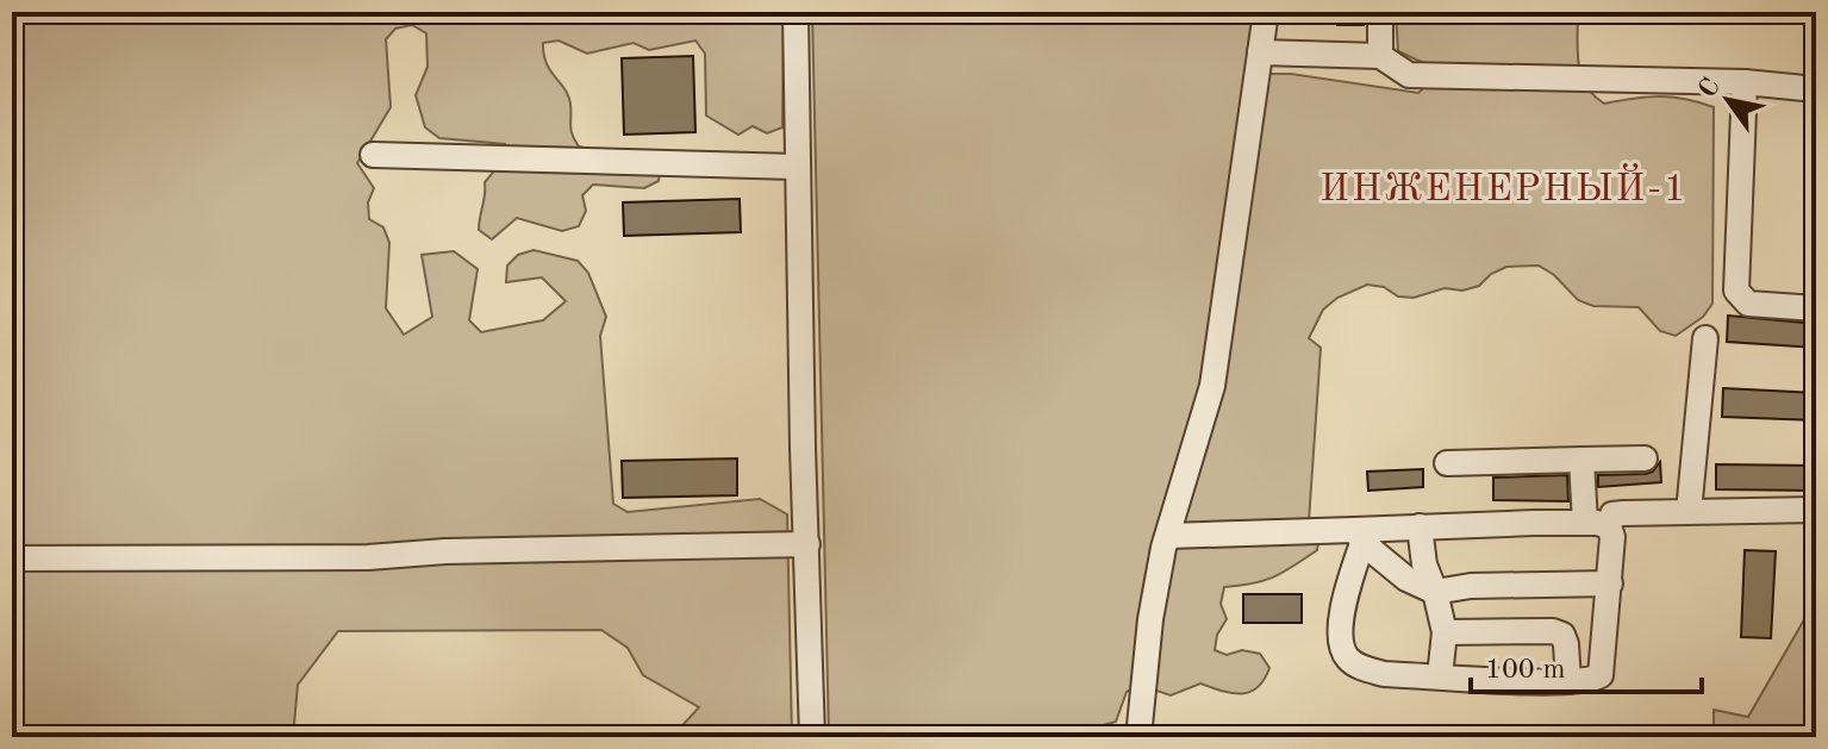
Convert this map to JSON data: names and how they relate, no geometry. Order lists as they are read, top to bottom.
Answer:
{
  "districts": ["ИНЖЕНЕРНЫЙ-1"],
  "scale_bar": "100 m",
  "north": "top left"
}
